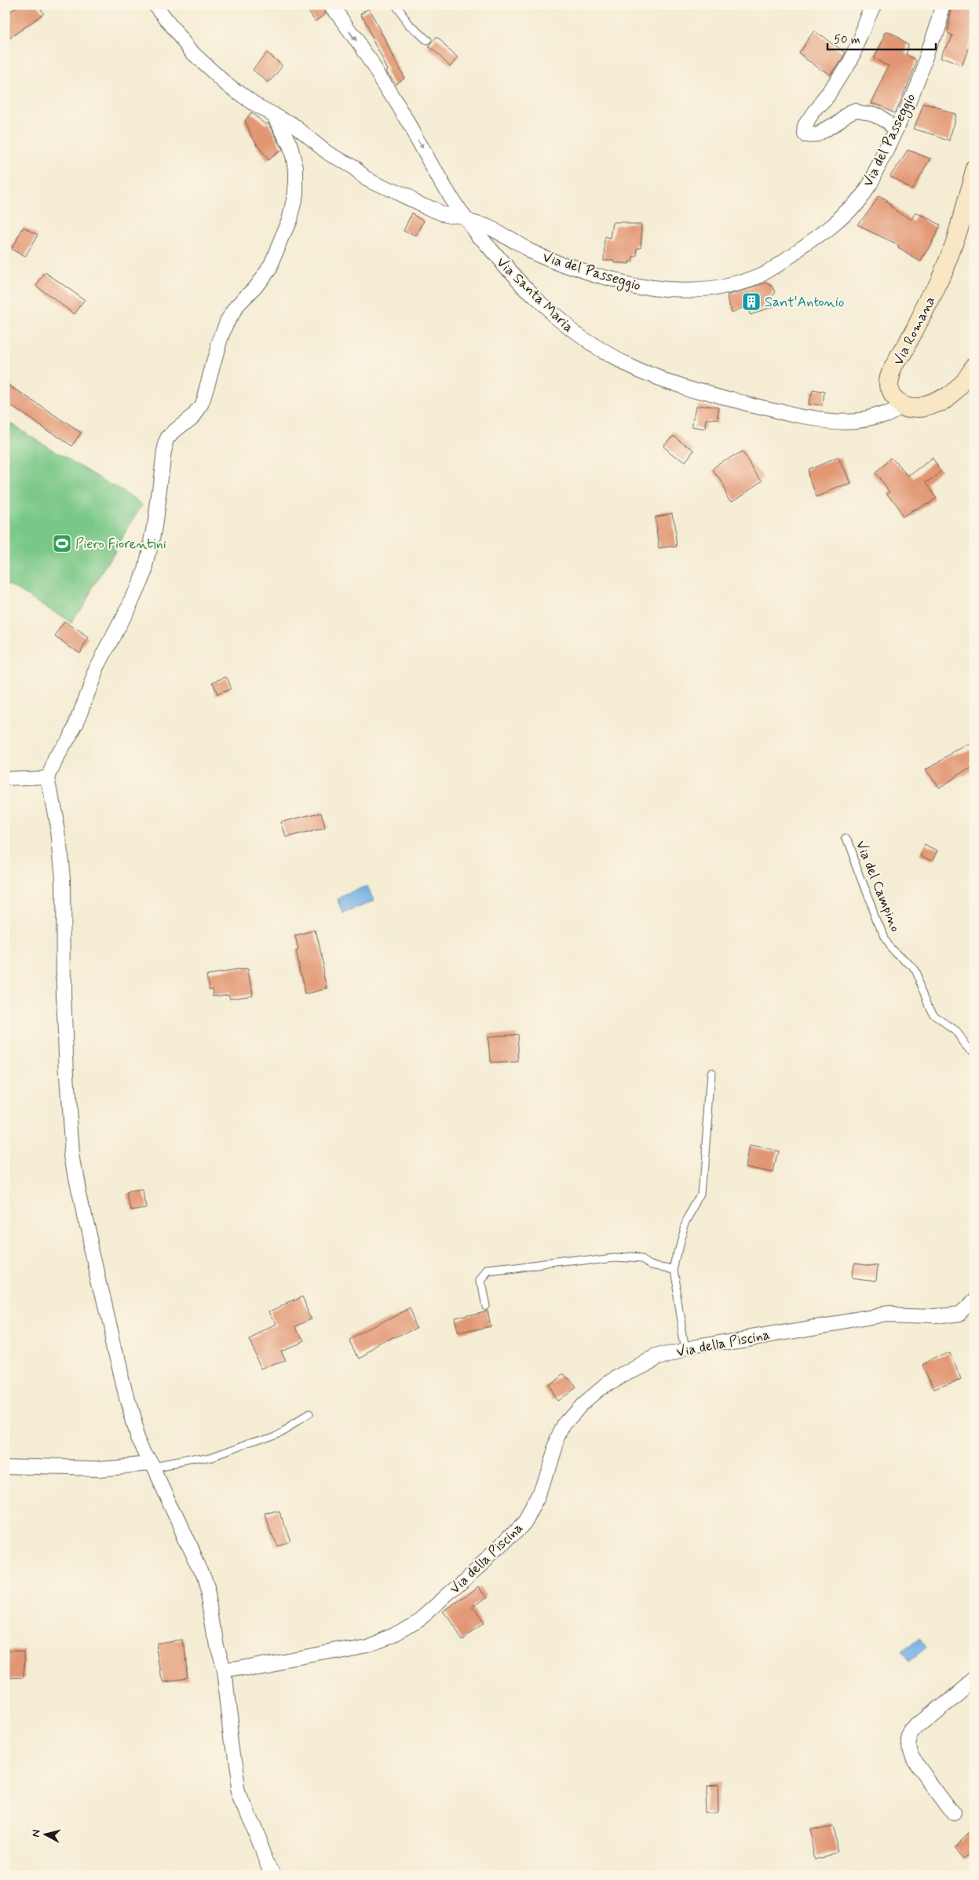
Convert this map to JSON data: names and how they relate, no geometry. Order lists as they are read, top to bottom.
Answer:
{
  "streets": {
    "street": [
      "Via del Passeggio",
      "Via Santa Maria",
      "Via Romana",
      "Via della Piscina"
    ],
    "lane": ["Via del Campino"]
  },
  "crossings": [
    ["Via del Passeggio", "Via Santa Maria"],
    ["Via Santa Maria", "Via Romana"]
  ],
  "places": {
    "building": ["Sant'Antonio"],
    "sports": ["Piero Fiorentini"]
  },
  "scale_bar": "50 m",
  "north": "left"
}
